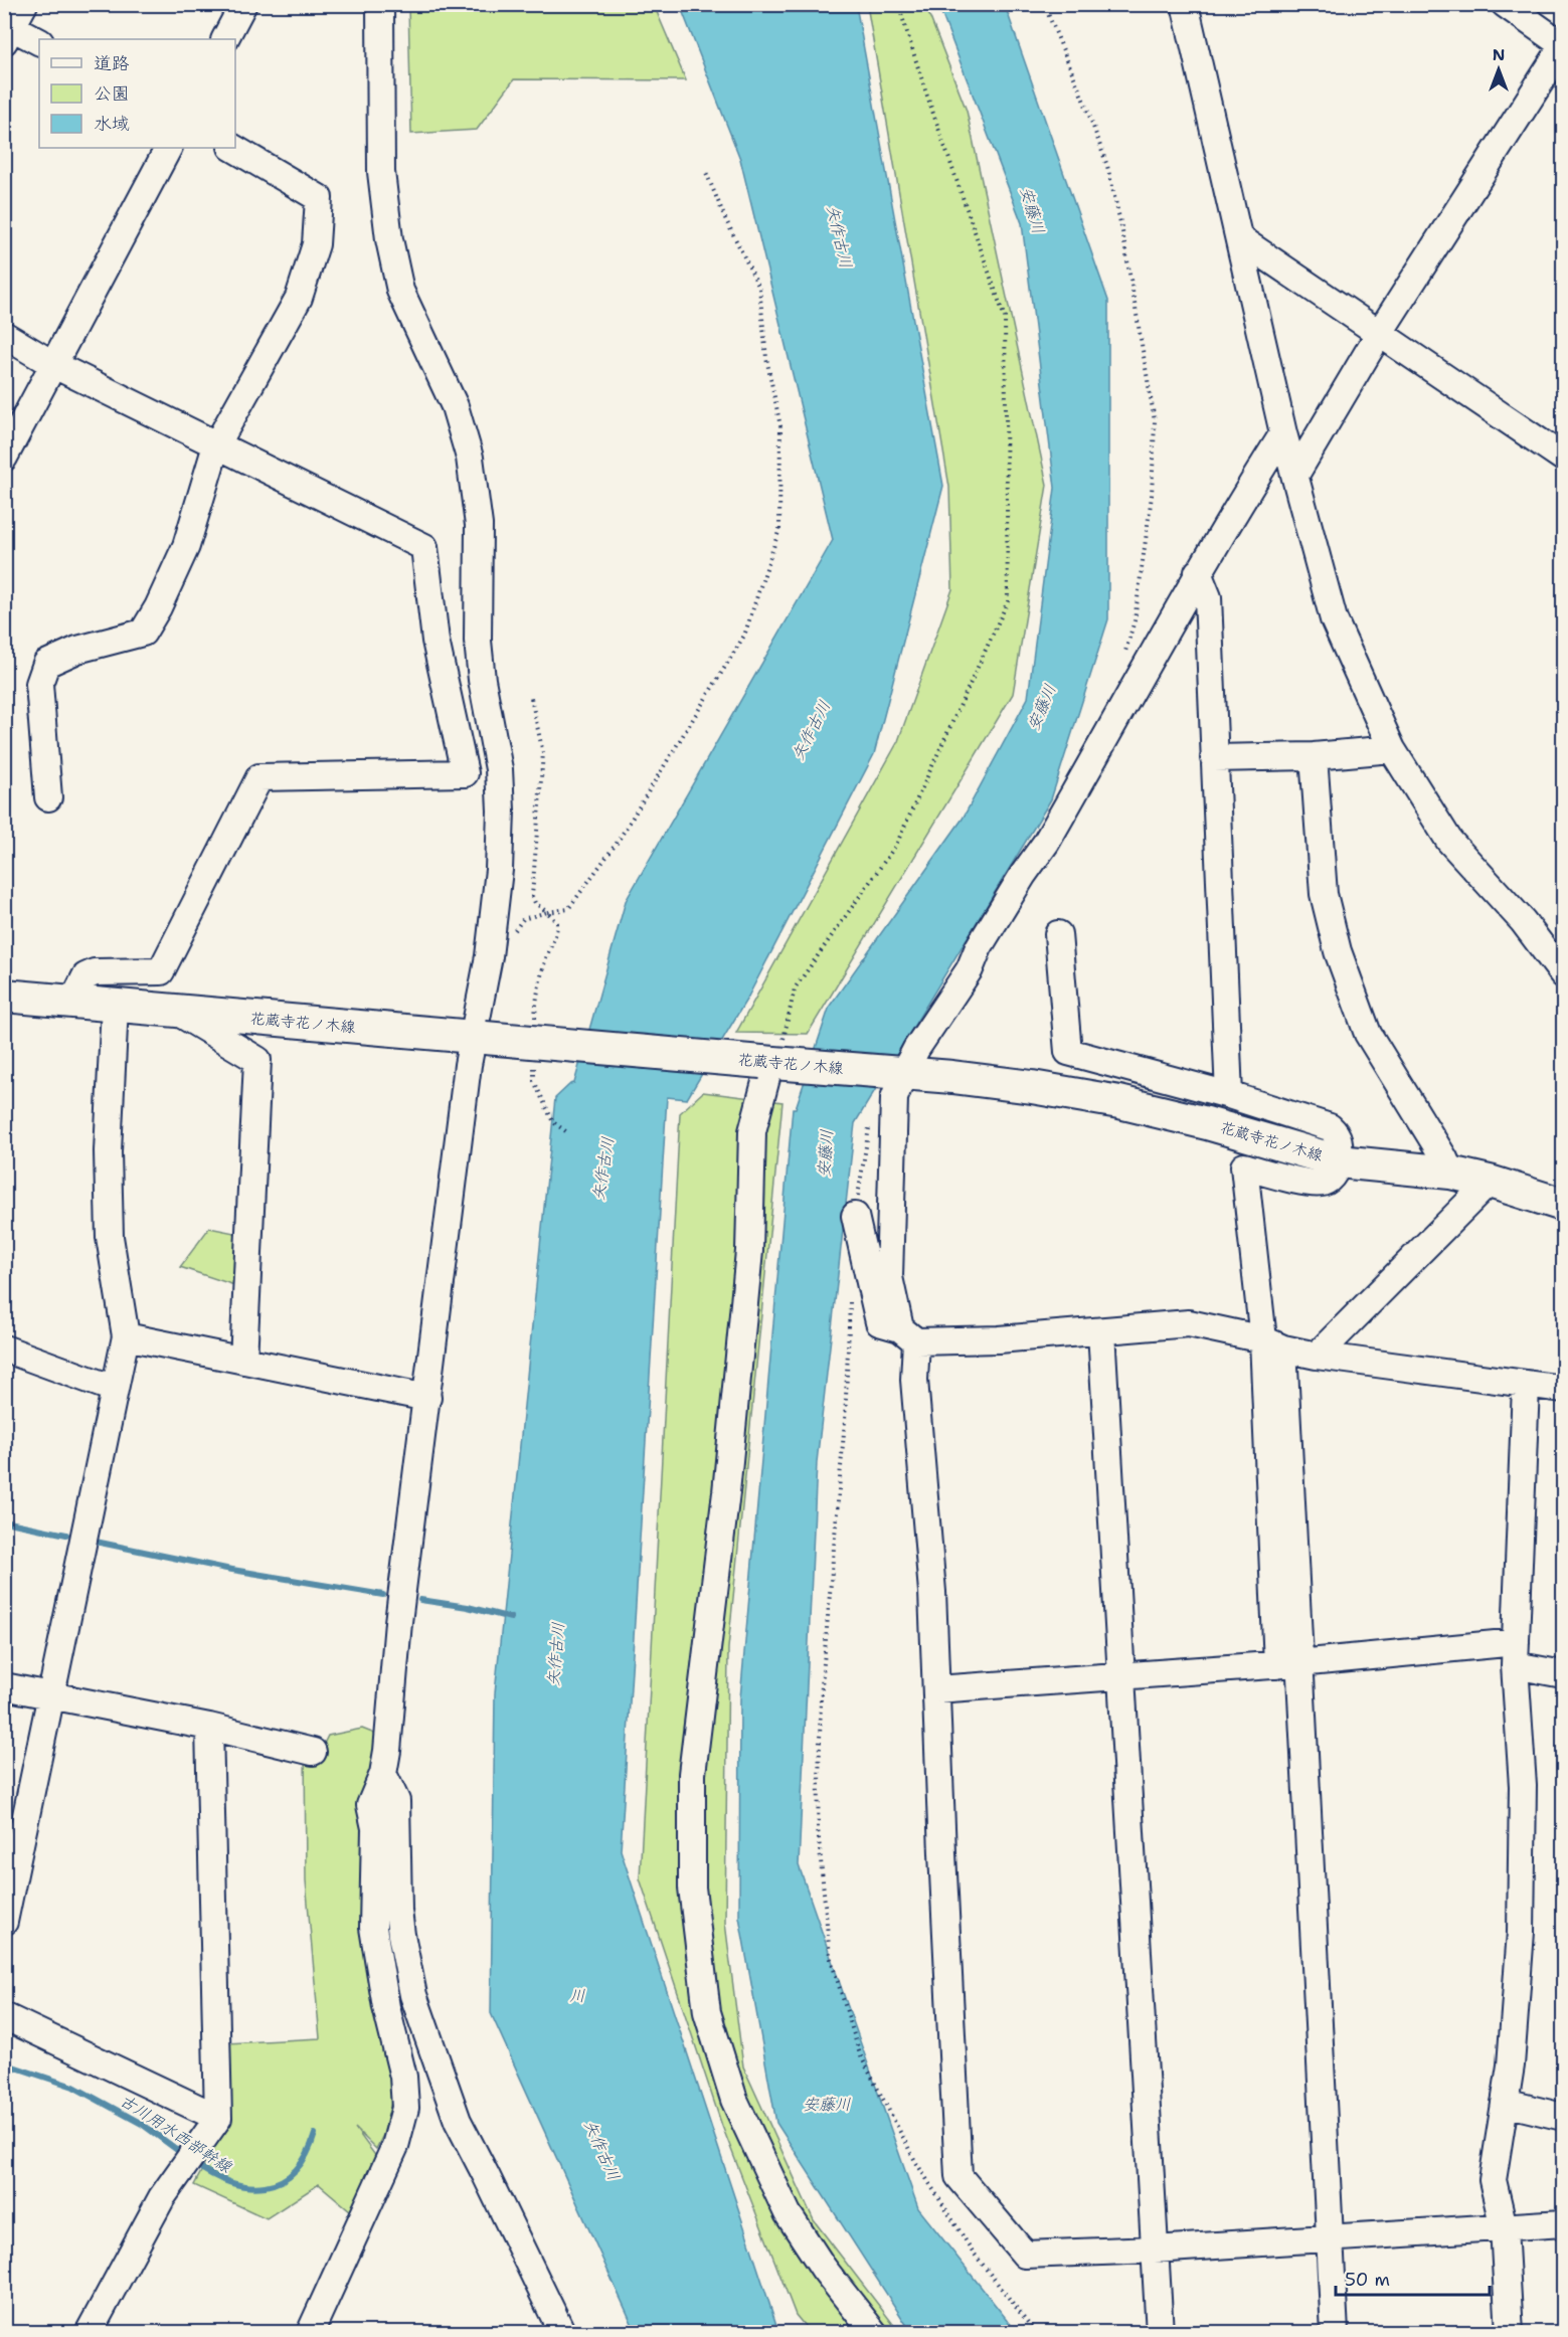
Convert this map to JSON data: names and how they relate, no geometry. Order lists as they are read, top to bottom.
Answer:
{
  "streets": {
    "main road": ["花蔵寺花ノ木線"]
  },
  "water": [
    "安藤川",
    "矢作古川",
    "川",
    "古川用水西部幹線"
  ],
  "legend": ["道路", "公園", "水域"],
  "scale_bar": "50 m",
  "north": "top"
}
